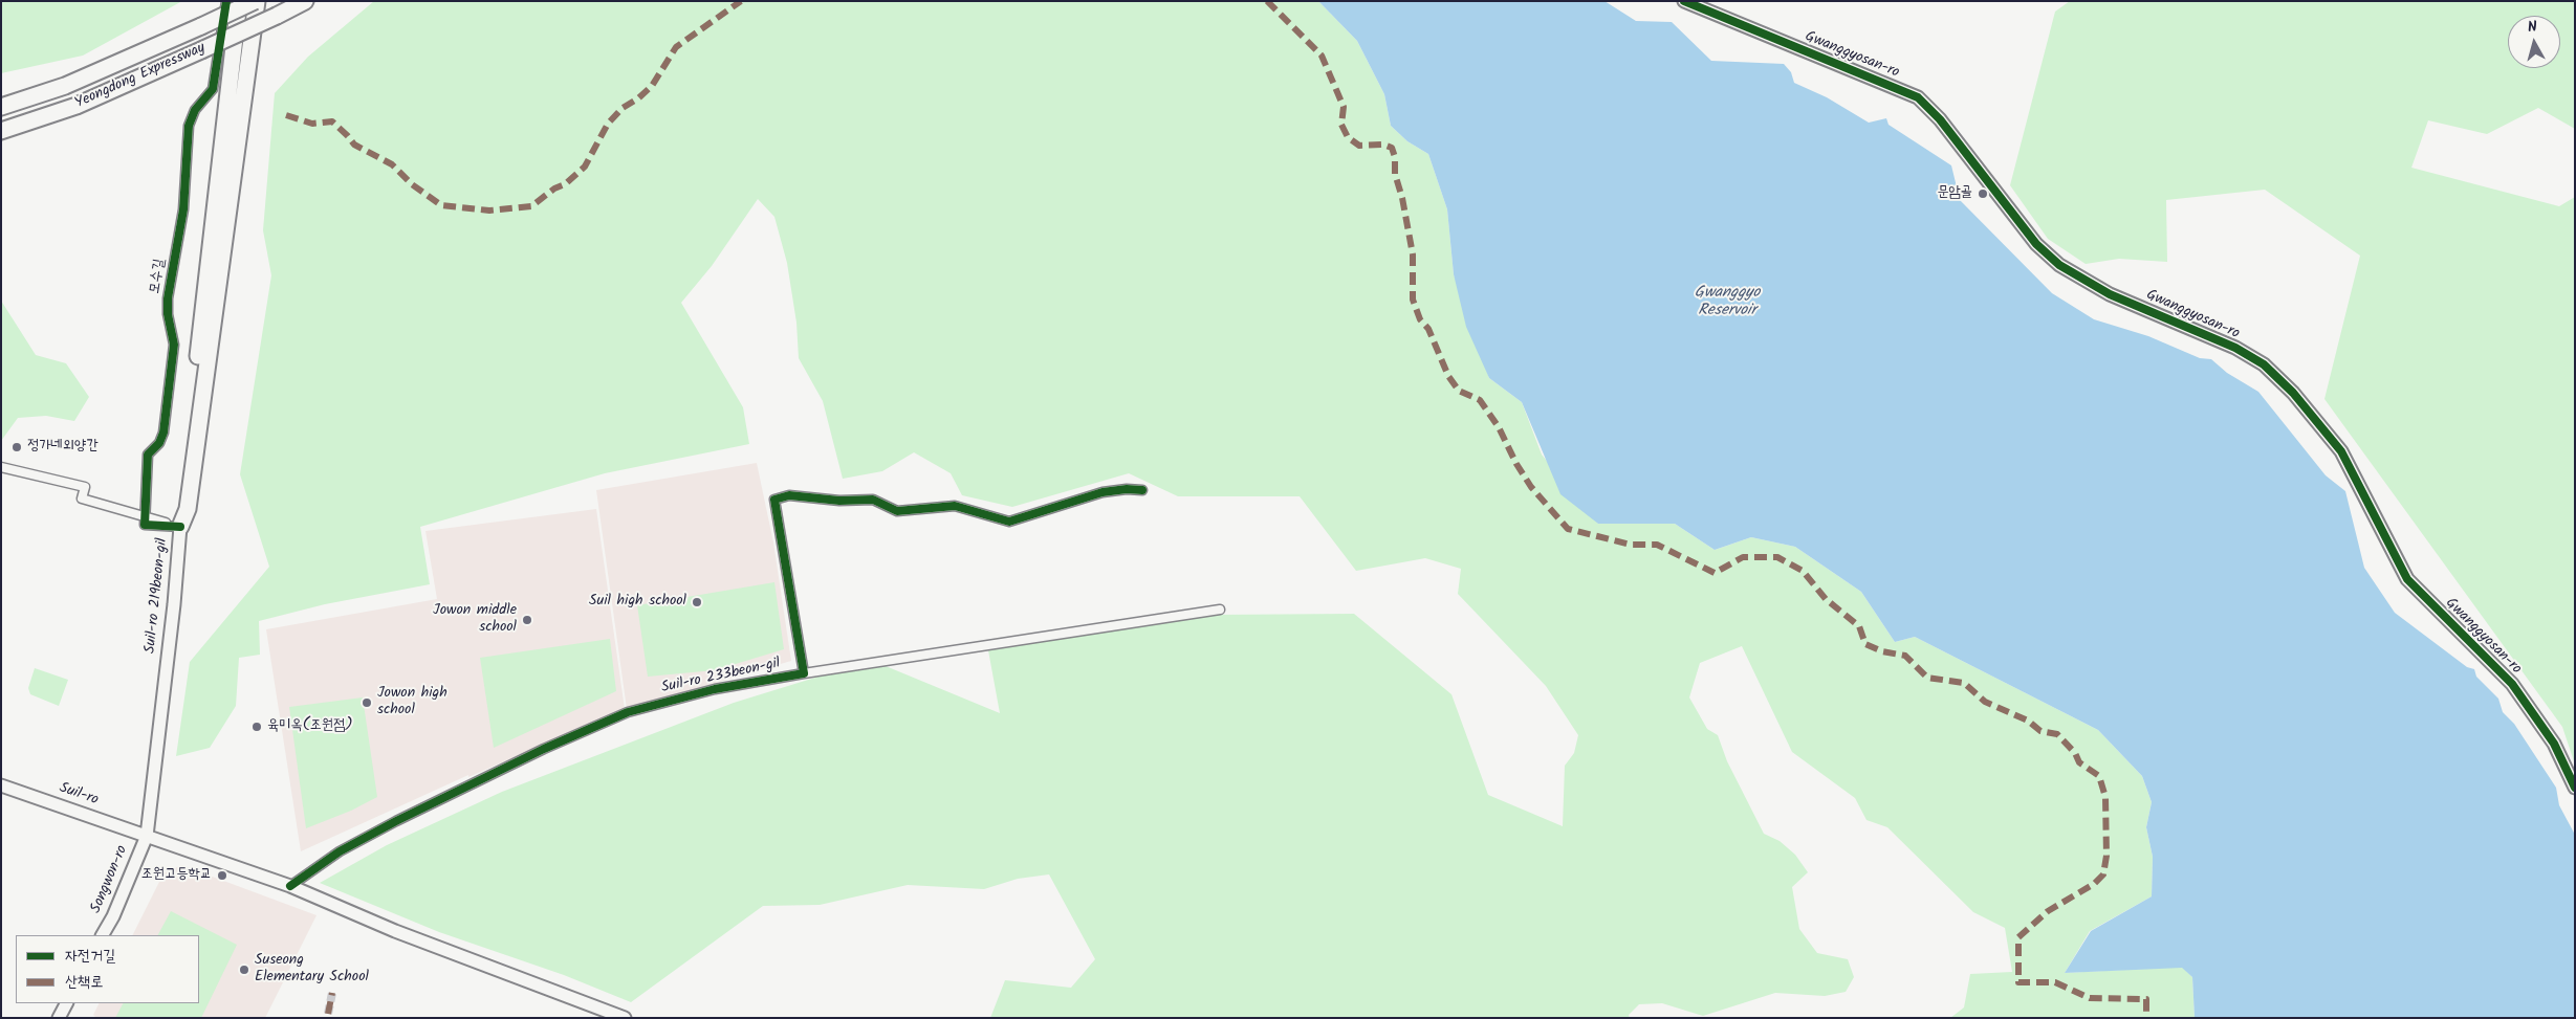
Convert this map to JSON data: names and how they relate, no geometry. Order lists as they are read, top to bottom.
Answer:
{
  "streets": {
    "highway": ["Yeongdong Expressway"],
    "street": [
      "Gwanggyosan-ro",
      "모수길",
      "Suil-ro 219beon-gil",
      "Suil-ro 233beon-gil",
      "Suil-ro",
      "Songwon-ro"
    ]
  },
  "crossings": [
    ["모수길", "Suil-ro 219beon-gil"],
    ["Suil-ro 219beon-gil", "Suil-ro"],
    ["Suil-ro 219beon-gil", "Songwon-ro"],
    ["Suil-ro 233beon-gil", "Suil-ro"],
    ["Suil-ro", "Songwon-ro"]
  ],
  "water": ["Gwanggyo Reservoir"],
  "places": [
    "문암골",
    "정가네외양간",
    "Suil high school",
    "Jowon middle school",
    "Jowon high school",
    "육미옥(조원점)",
    "조원고등학교",
    "Suseong Elementary School"
  ],
  "legend": ["자전거길", "산책로"],
  "north": "top"
}
